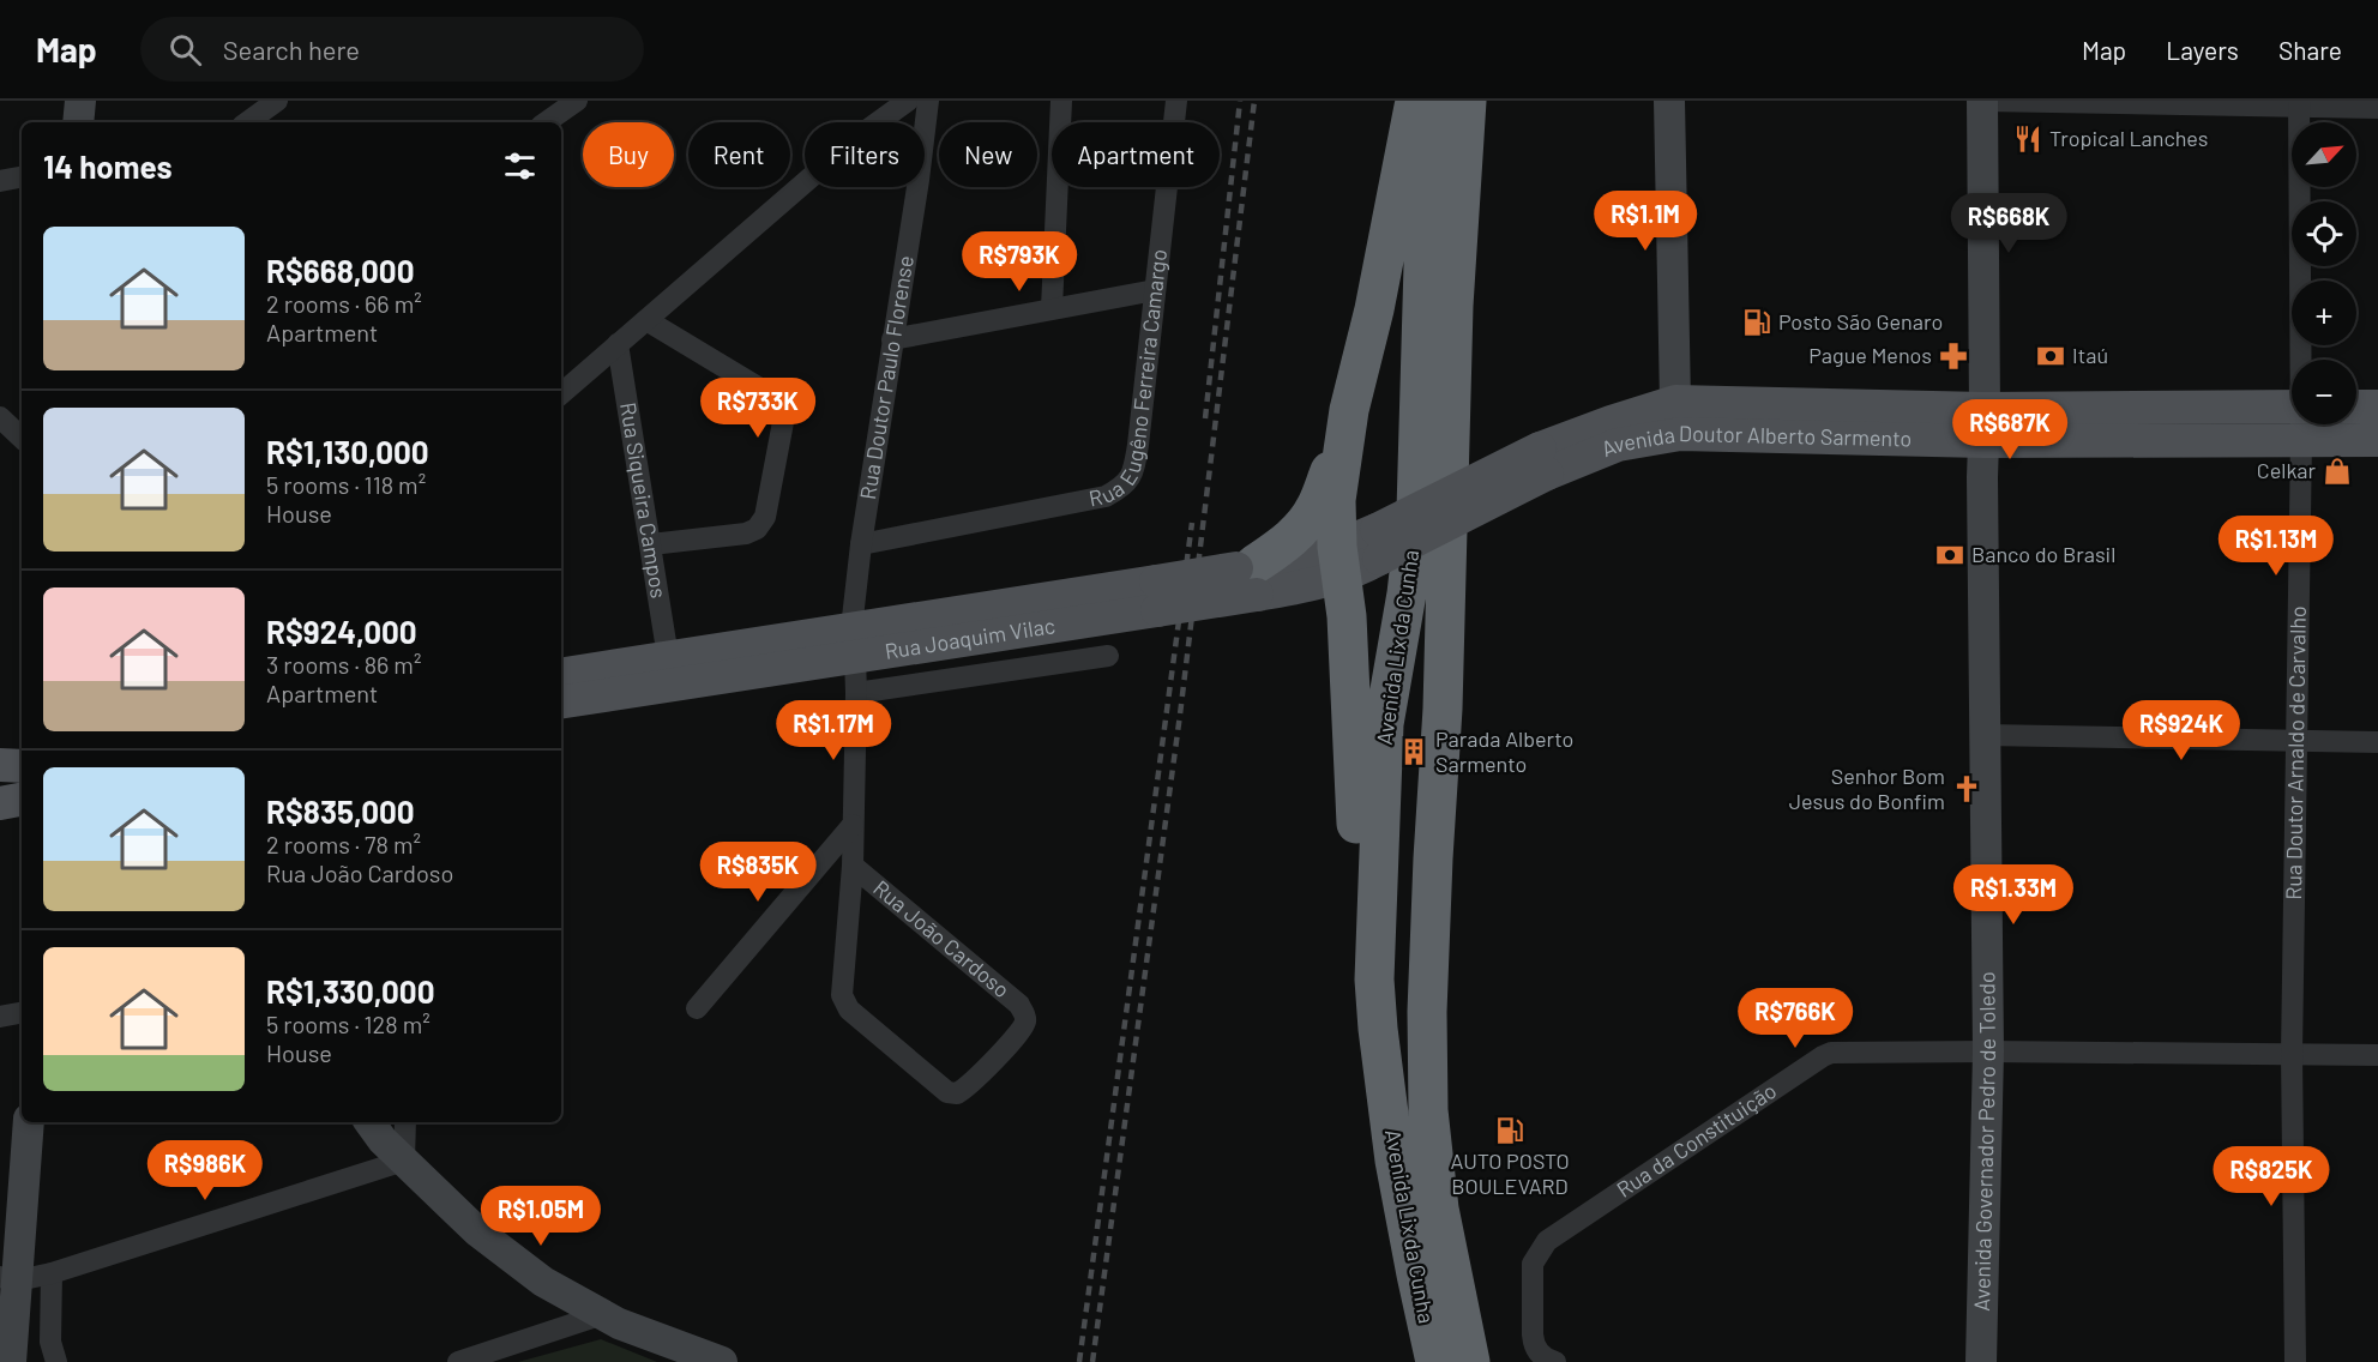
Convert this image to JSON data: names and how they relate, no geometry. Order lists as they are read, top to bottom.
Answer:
{
  "streets": {
    "highway": ["Avenida Lix da Cunha"],
    "main road": ["Avenida Doutor Alberto Sarmento", "Rua Joaquim Vilac", "Avenida Governador Pedro de Toledo"],
    "street": [
      "Rua Eugêno Ferreira Camargo",
      "Rua Doutor Paulo Florense",
      "Rua Siqueira Campos",
      "Rua Doutor Arnaldo de Carvalho",
      "Rua João Cardoso",
      "Rua da Constituição"
    ]
  },
  "crossings": [
    ["Rua Eugêno Ferreira Camargo", "Rua Doutor Paulo Florense"],
    ["Rua Doutor Paulo Florense", "Rua Joaquim Vilac"],
    ["Rua Doutor Paulo Florense", "Rua João Cardoso"],
    ["Avenida Doutor Alberto Sarmento", "Rua Joaquim Vilac"],
    ["Avenida Doutor Alberto Sarmento", "Rua Doutor Arnaldo de Carvalho"],
    ["Avenida Doutor Alberto Sarmento", "Avenida Governador Pedro de Toledo"],
    ["Rua Siqueira Campos", "Rua Joaquim Vilac"],
    ["Rua Joaquim Vilac", "Rua João Cardoso"],
    ["Rua Doutor Arnaldo de Carvalho", "Rua da Constituição"],
    ["Rua da Constituição", "Avenida Governador Pedro de Toledo"]
  ],
  "places": {
    "restaurant": ["Tropical Lanches"],
    "fuel station": ["Posto São Genaro", "AUTO POSTO BOULEVARD"],
    "pharmacy": ["Pague Menos"],
    "bank": ["Itaú", "Banco do Brasil"],
    "shop": ["Celkar"],
    "building": ["Parada Alberto Sarmento"],
    "church": ["Senhor Bom Jesus do Bonfim"]
  },
  "north": "top right",
  "page": {
    "header": "Map",
    "search": "Search here",
    "nav": ["Map", "Layers", "Share"],
    "map_buttons": ["+", "−"],
    "chip": [
      "Buy",
      "Rent",
      "Filters",
      "New",
      "Apartment"
    ],
    "heading": "14 homes",
    "price": [
      "R$1.1M",
      "R$668K",
      "R$793K",
      "R$733K",
      "R$687K",
      "R$1.13M",
      "R$1.17M",
      "R$924K",
      "R$835K",
      "R$1.33M",
      "R$766K",
      "R$986K",
      "R$825K",
      "R$1.05M"
    ],
    "list": [
      {
        "name": "R$668,000",
        "note": "2 rooms · 66 m² · Apartment"
      },
      {
        "name": "R$1,130,000",
        "note": "5 rooms · 118 m² · House"
      },
      {
        "name": "R$924,000",
        "note": "3 rooms · 86 m² · Apartment"
      },
      {
        "name": "R$835,000",
        "note": "2 rooms · 78 m² · Rua João Cardoso"
      },
      {
        "name": "R$1,330,000",
        "note": "5 rooms · 128 m² · House"
      }
    ]
  }
}
